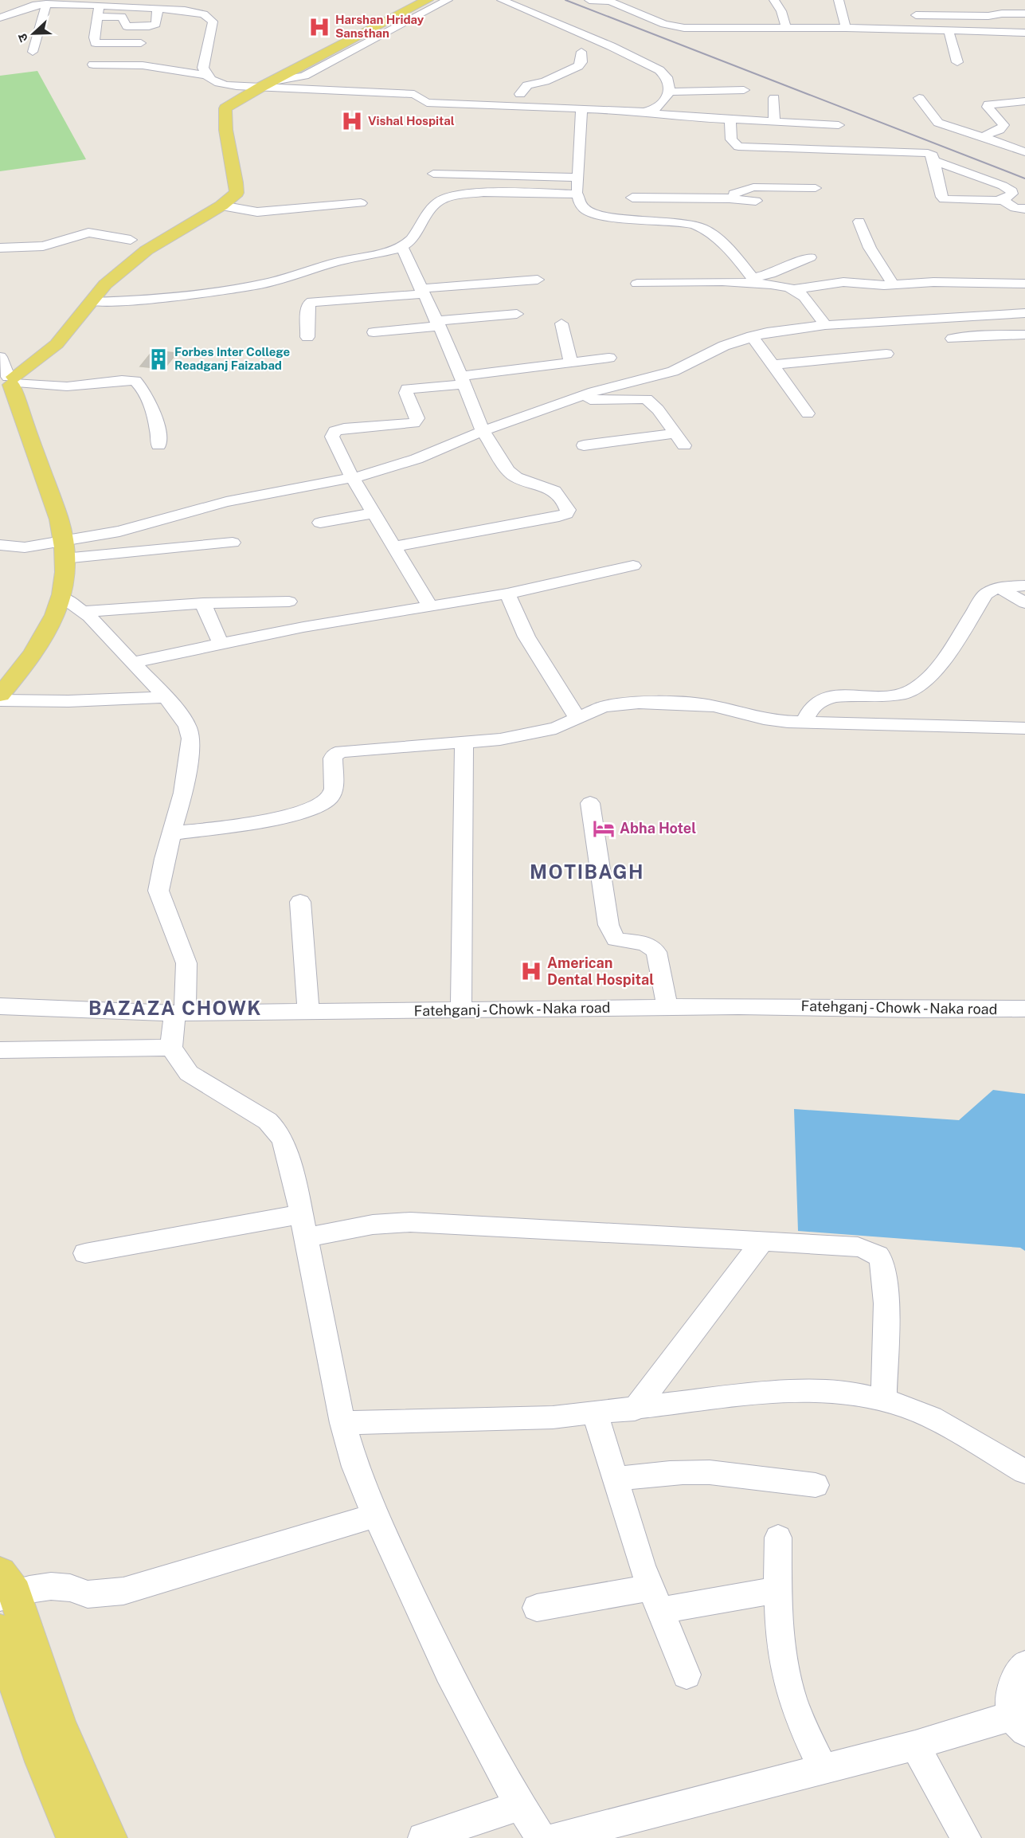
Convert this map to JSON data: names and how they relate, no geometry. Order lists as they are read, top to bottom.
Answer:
{
  "streets": {
    "street": ["Fatehganj - Chowk - Naka road"]
  },
  "districts": ["MOTIBAGH", "BAZAZA CHOWK"],
  "places": {
    "hospital": ["Harshan Hriday Sansthan", "Vishal Hospital", "American Dental Hospital"],
    "building": ["Forbes Inter College Readganj Faizabad"],
    "hotel": ["Abha Hotel"]
  },
  "north": "left"
}
